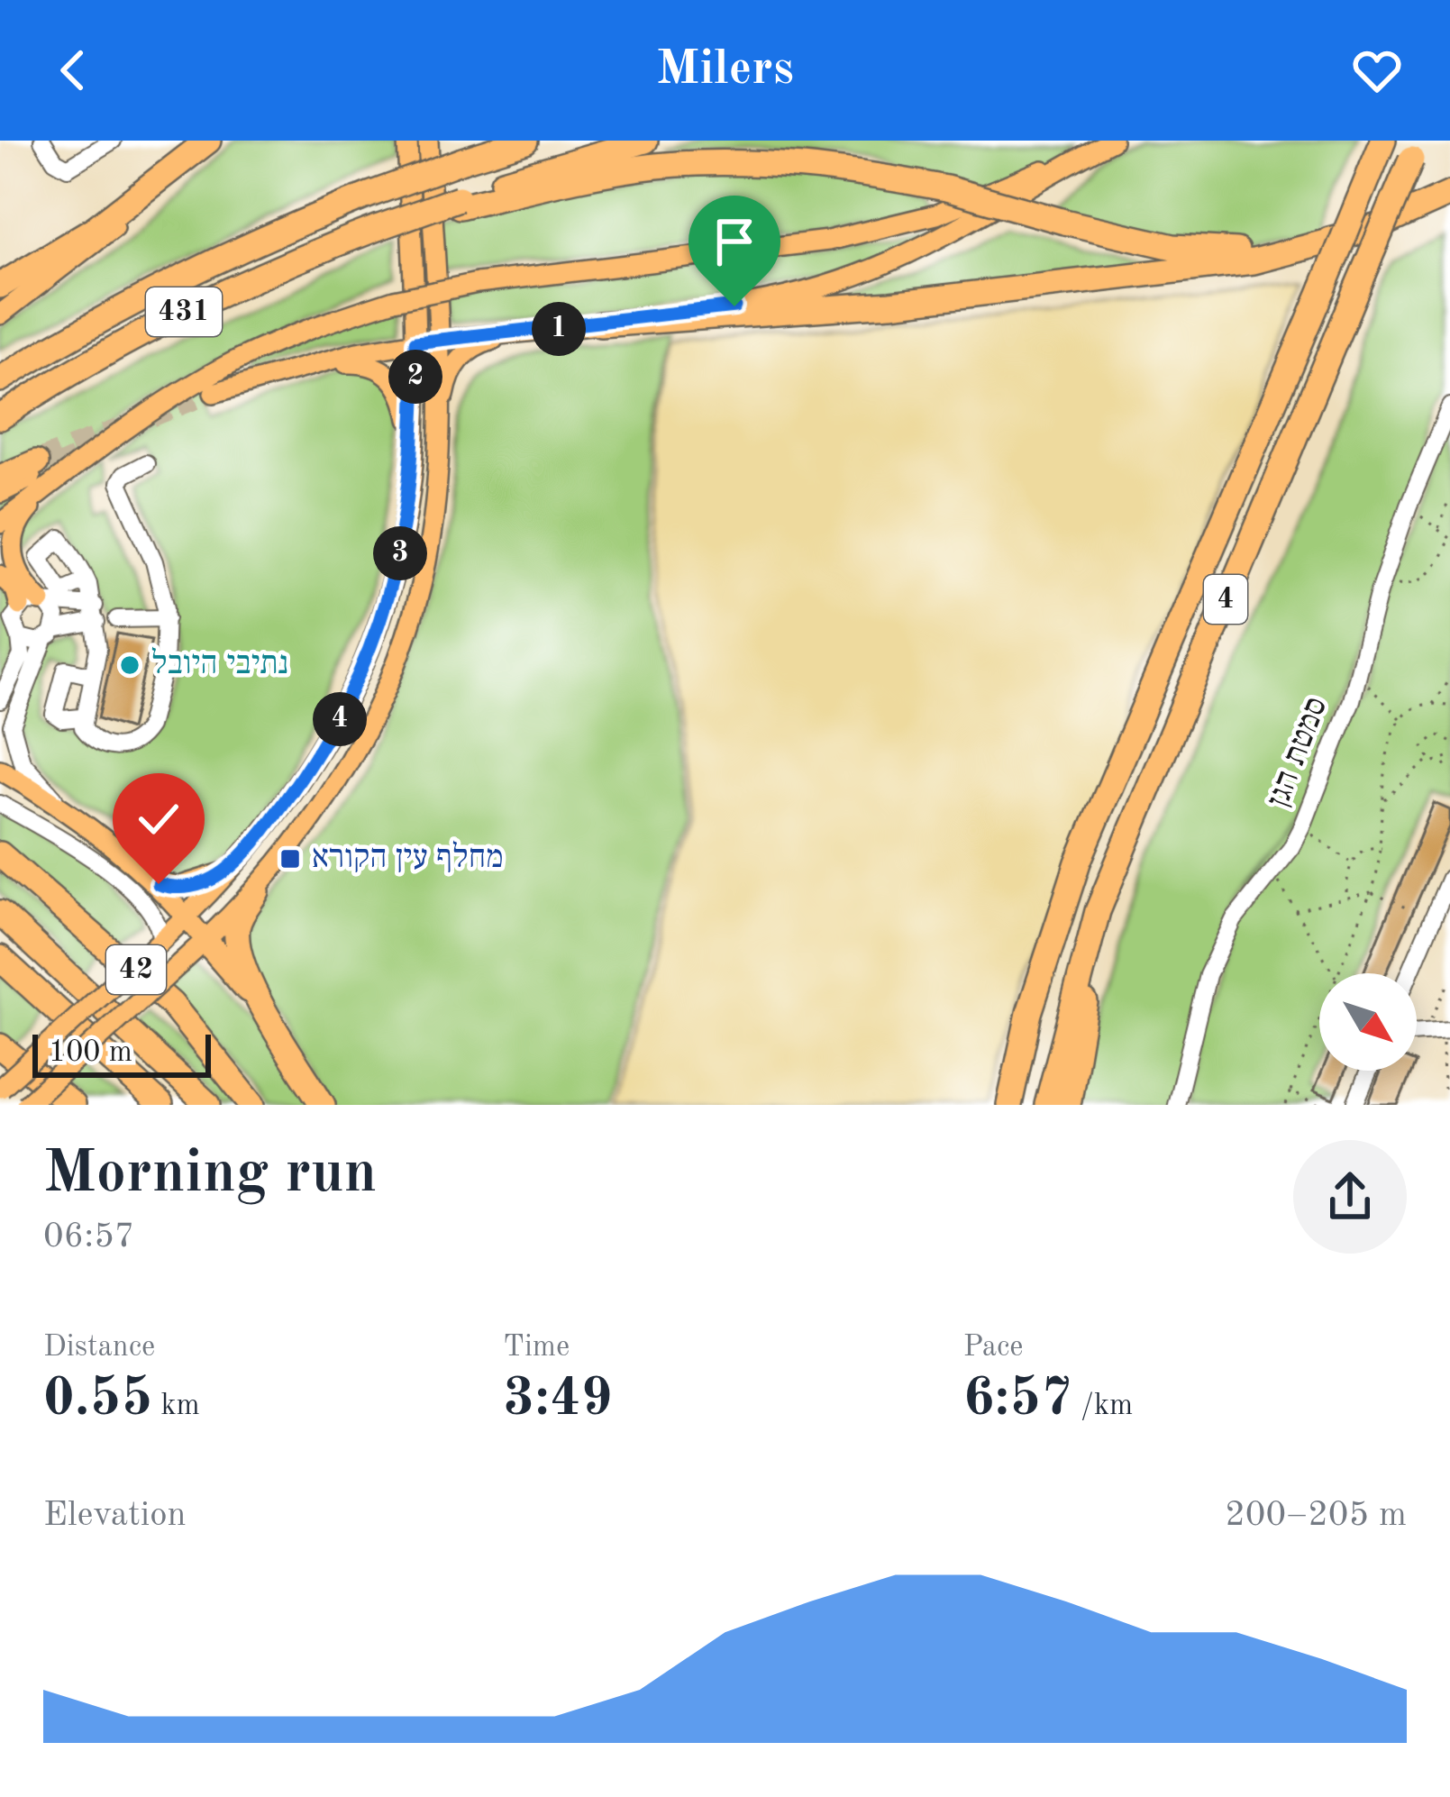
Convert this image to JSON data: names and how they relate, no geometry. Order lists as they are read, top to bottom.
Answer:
{
  "streets": {
    "highway": ["431", "4", "42"],
    "street": ["סמטת הגן"]
  },
  "places": {
    "other": ["נתיבי היובל"],
    "transit": ["מחלף עין הקורא"]
  },
  "scale_bar": "100 m",
  "north": "bottom right",
  "page": {
    "header": "Milers",
    "pins": [
      "1",
      "2",
      "3",
      "4"
    ],
    "scale": "100 m",
    "heading": ["Morning run", "06:57"],
    "stats": [
      ["Distance", "0.55 km"],
      ["Time", "3:49"],
      ["Pace", "6:57 /km"]
    ],
    "chart": ["Elevation", "200–205 m"]
  }
}
